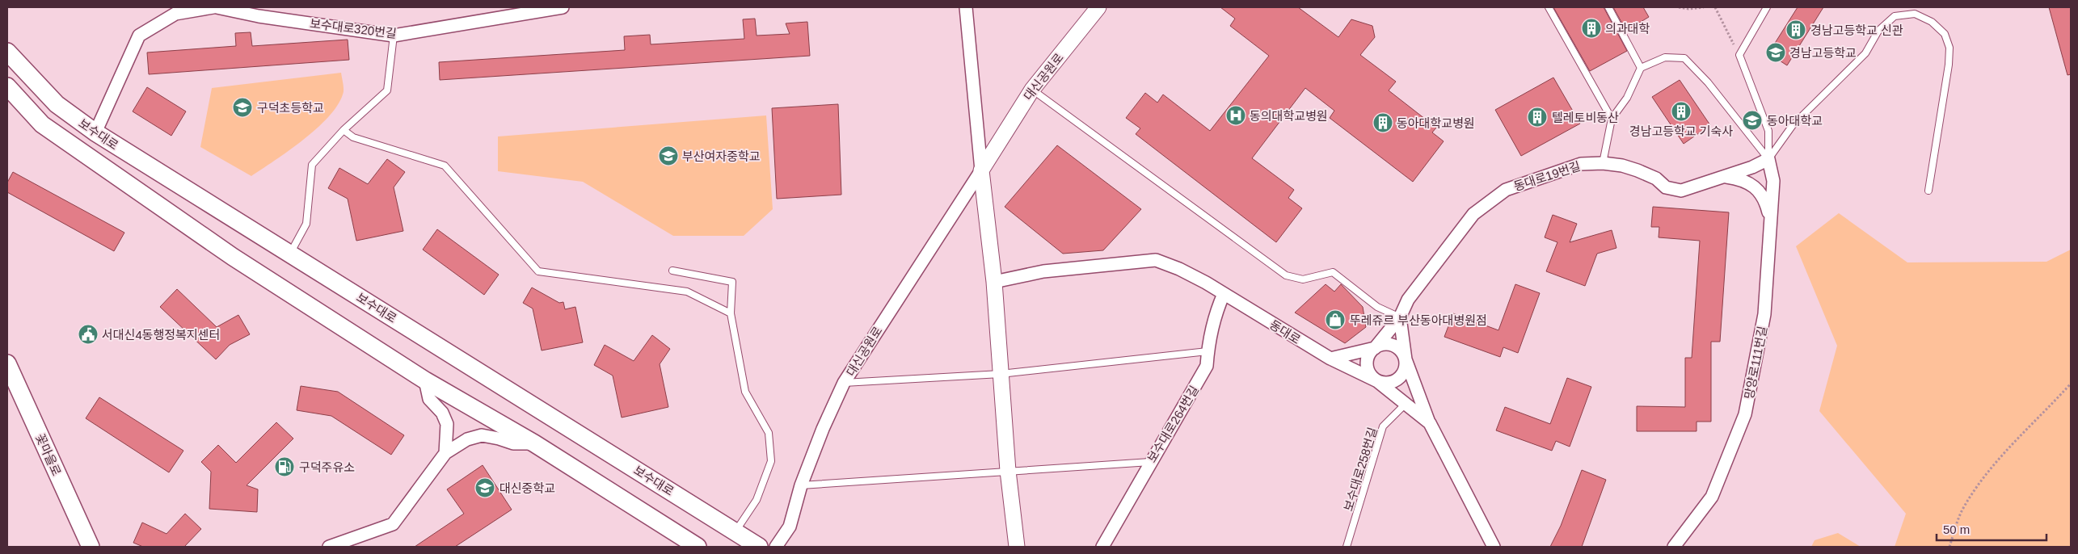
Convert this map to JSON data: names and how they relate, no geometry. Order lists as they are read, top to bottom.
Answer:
{
  "streets": {
    "main road": ["보수대로", "꽃마을로"],
    "street": [
      "보수대로320번길",
      "대신공원로",
      "동대로19번길",
      "동대로",
      "망양로111번길",
      "보수대로264번길"
    ],
    "lane": ["보수대로258번길"]
  },
  "crossings": [
    ["보수대로320번길", "보수대로"],
    ["동대로19번길", "동대로"],
    ["동대로19번길", "망양로111번길"],
    ["동대로", "보수대로264번길"],
    ["동대로", "보수대로258번길"]
  ],
  "places": {
    "building": [
      "의과대학",
      "경남고등학교 신관",
      "경남고등학교 기숙사",
      "텔레토비동산",
      "동아대학교병원"
    ],
    "school or university": [
      "경남고등학교",
      "구덕초등학교",
      "동아대학교",
      "부산여자중학교",
      "대신중학교"
    ],
    "hospital": ["동의대학교병원"],
    "shop": ["뚜레쥬르 부산동아대병원점"],
    "public building": ["서대신4동행정복지센터"],
    "fuel station": ["구덕주유소"]
  },
  "scale_bar": "50 m"
}
